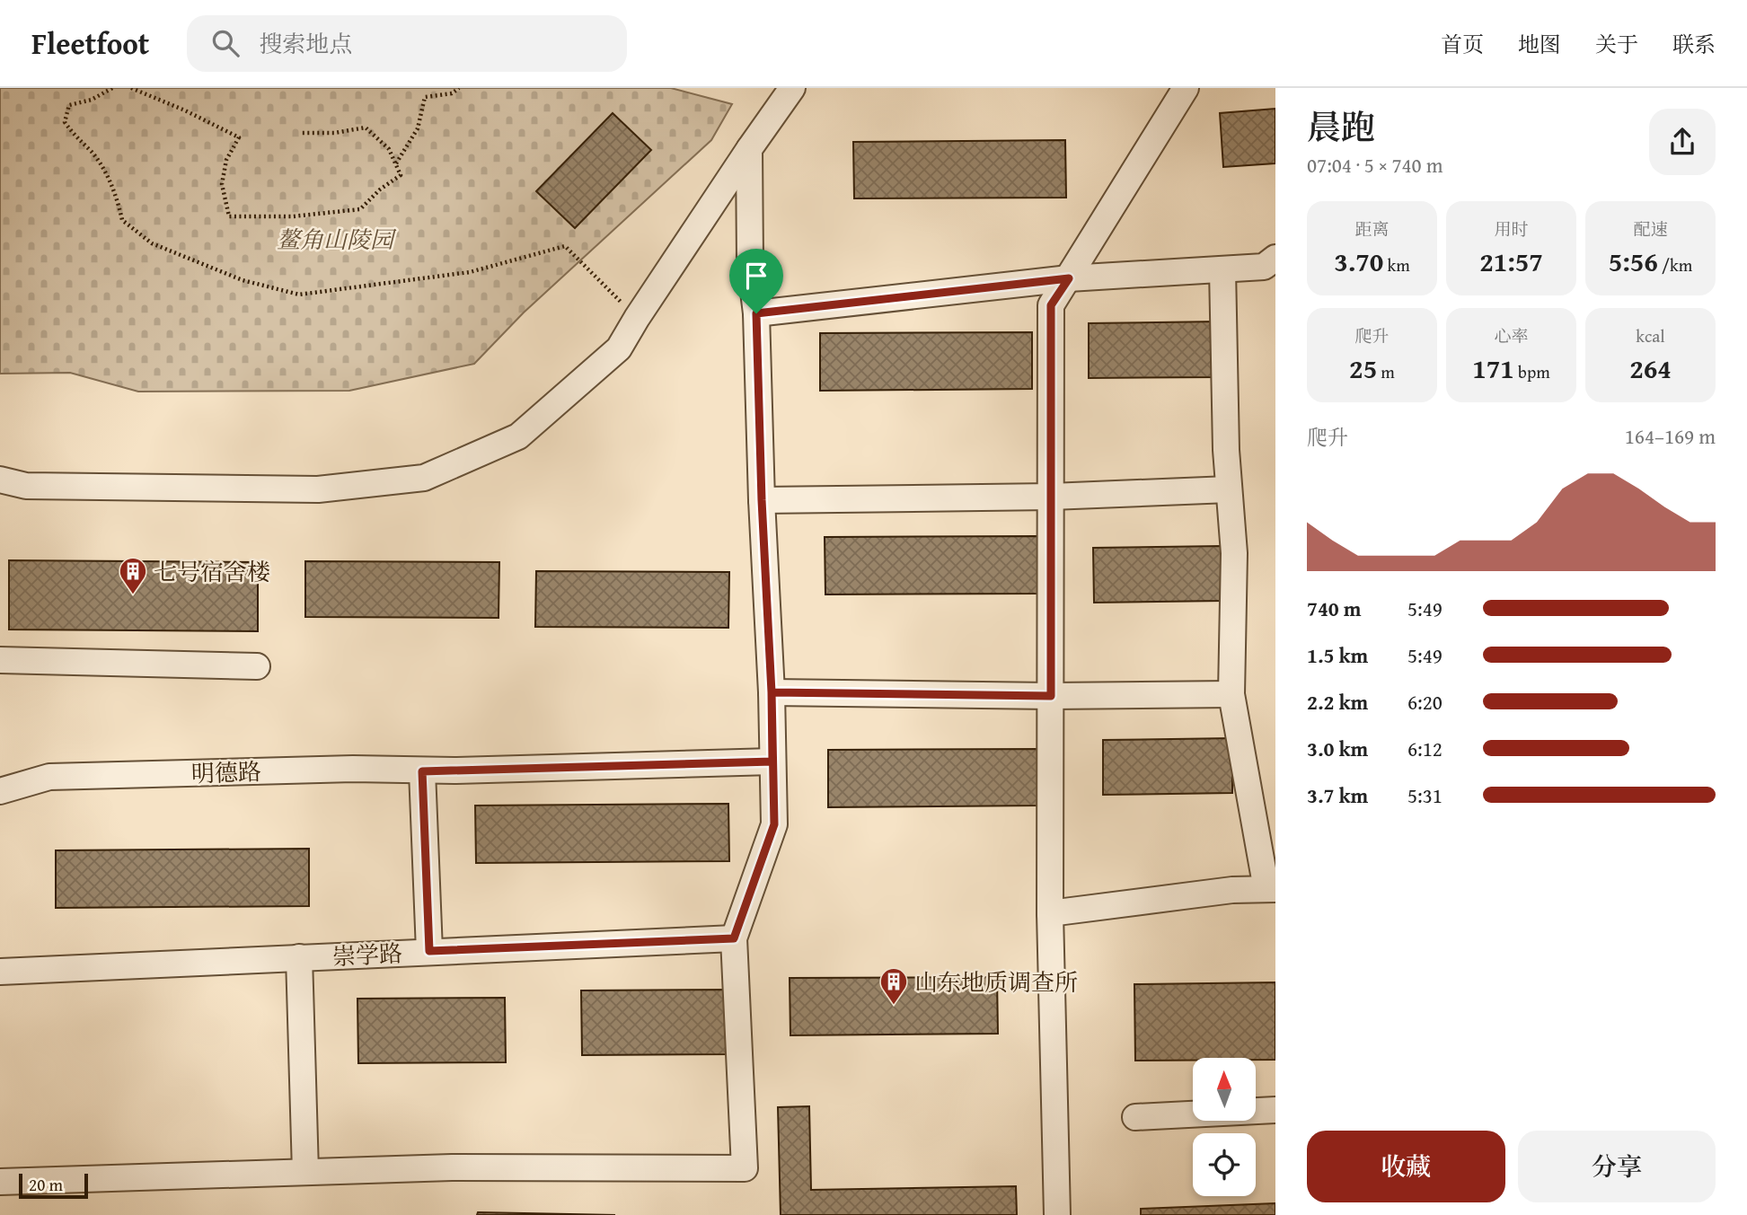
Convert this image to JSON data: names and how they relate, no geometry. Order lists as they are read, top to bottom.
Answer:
{
  "streets": {
    "street": ["明德路", "崇学路"]
  },
  "parks": ["鳌角山陵园"],
  "places": {
    "building": ["七号宿舍楼", "山东地质调查所"]
  },
  "scale_bar": "20 m",
  "north": "top",
  "page": {
    "header": "Fleetfoot",
    "search": "搜索地点",
    "nav": [
      "首页",
      "地图",
      "关于",
      "联系"
    ],
    "heading": ["晨跑", "07:04 · 5 × 740 m"],
    "stats": [
      ["距离", "3.70 km"],
      ["用时", "21:57"],
      ["配速", "5:56 /km"],
      ["爬升", "25 m"],
      ["心率", "171 bpm"],
      ["kcal", "264"]
    ],
    "chart": ["爬升", "164–169 m"],
    "list": [
      {
        "name": "740 m",
        "note": "5:49"
      },
      {
        "name": "1.5 km",
        "note": "5:49"
      },
      {
        "name": "2.2 km",
        "note": "6:20"
      },
      {
        "name": "3.0 km",
        "note": "6:12"
      },
      {
        "name": "3.7 km",
        "note": "5:31"
      }
    ],
    "buttons": ["收藏", "分享"],
    "scale": "20 m"
  }
}
